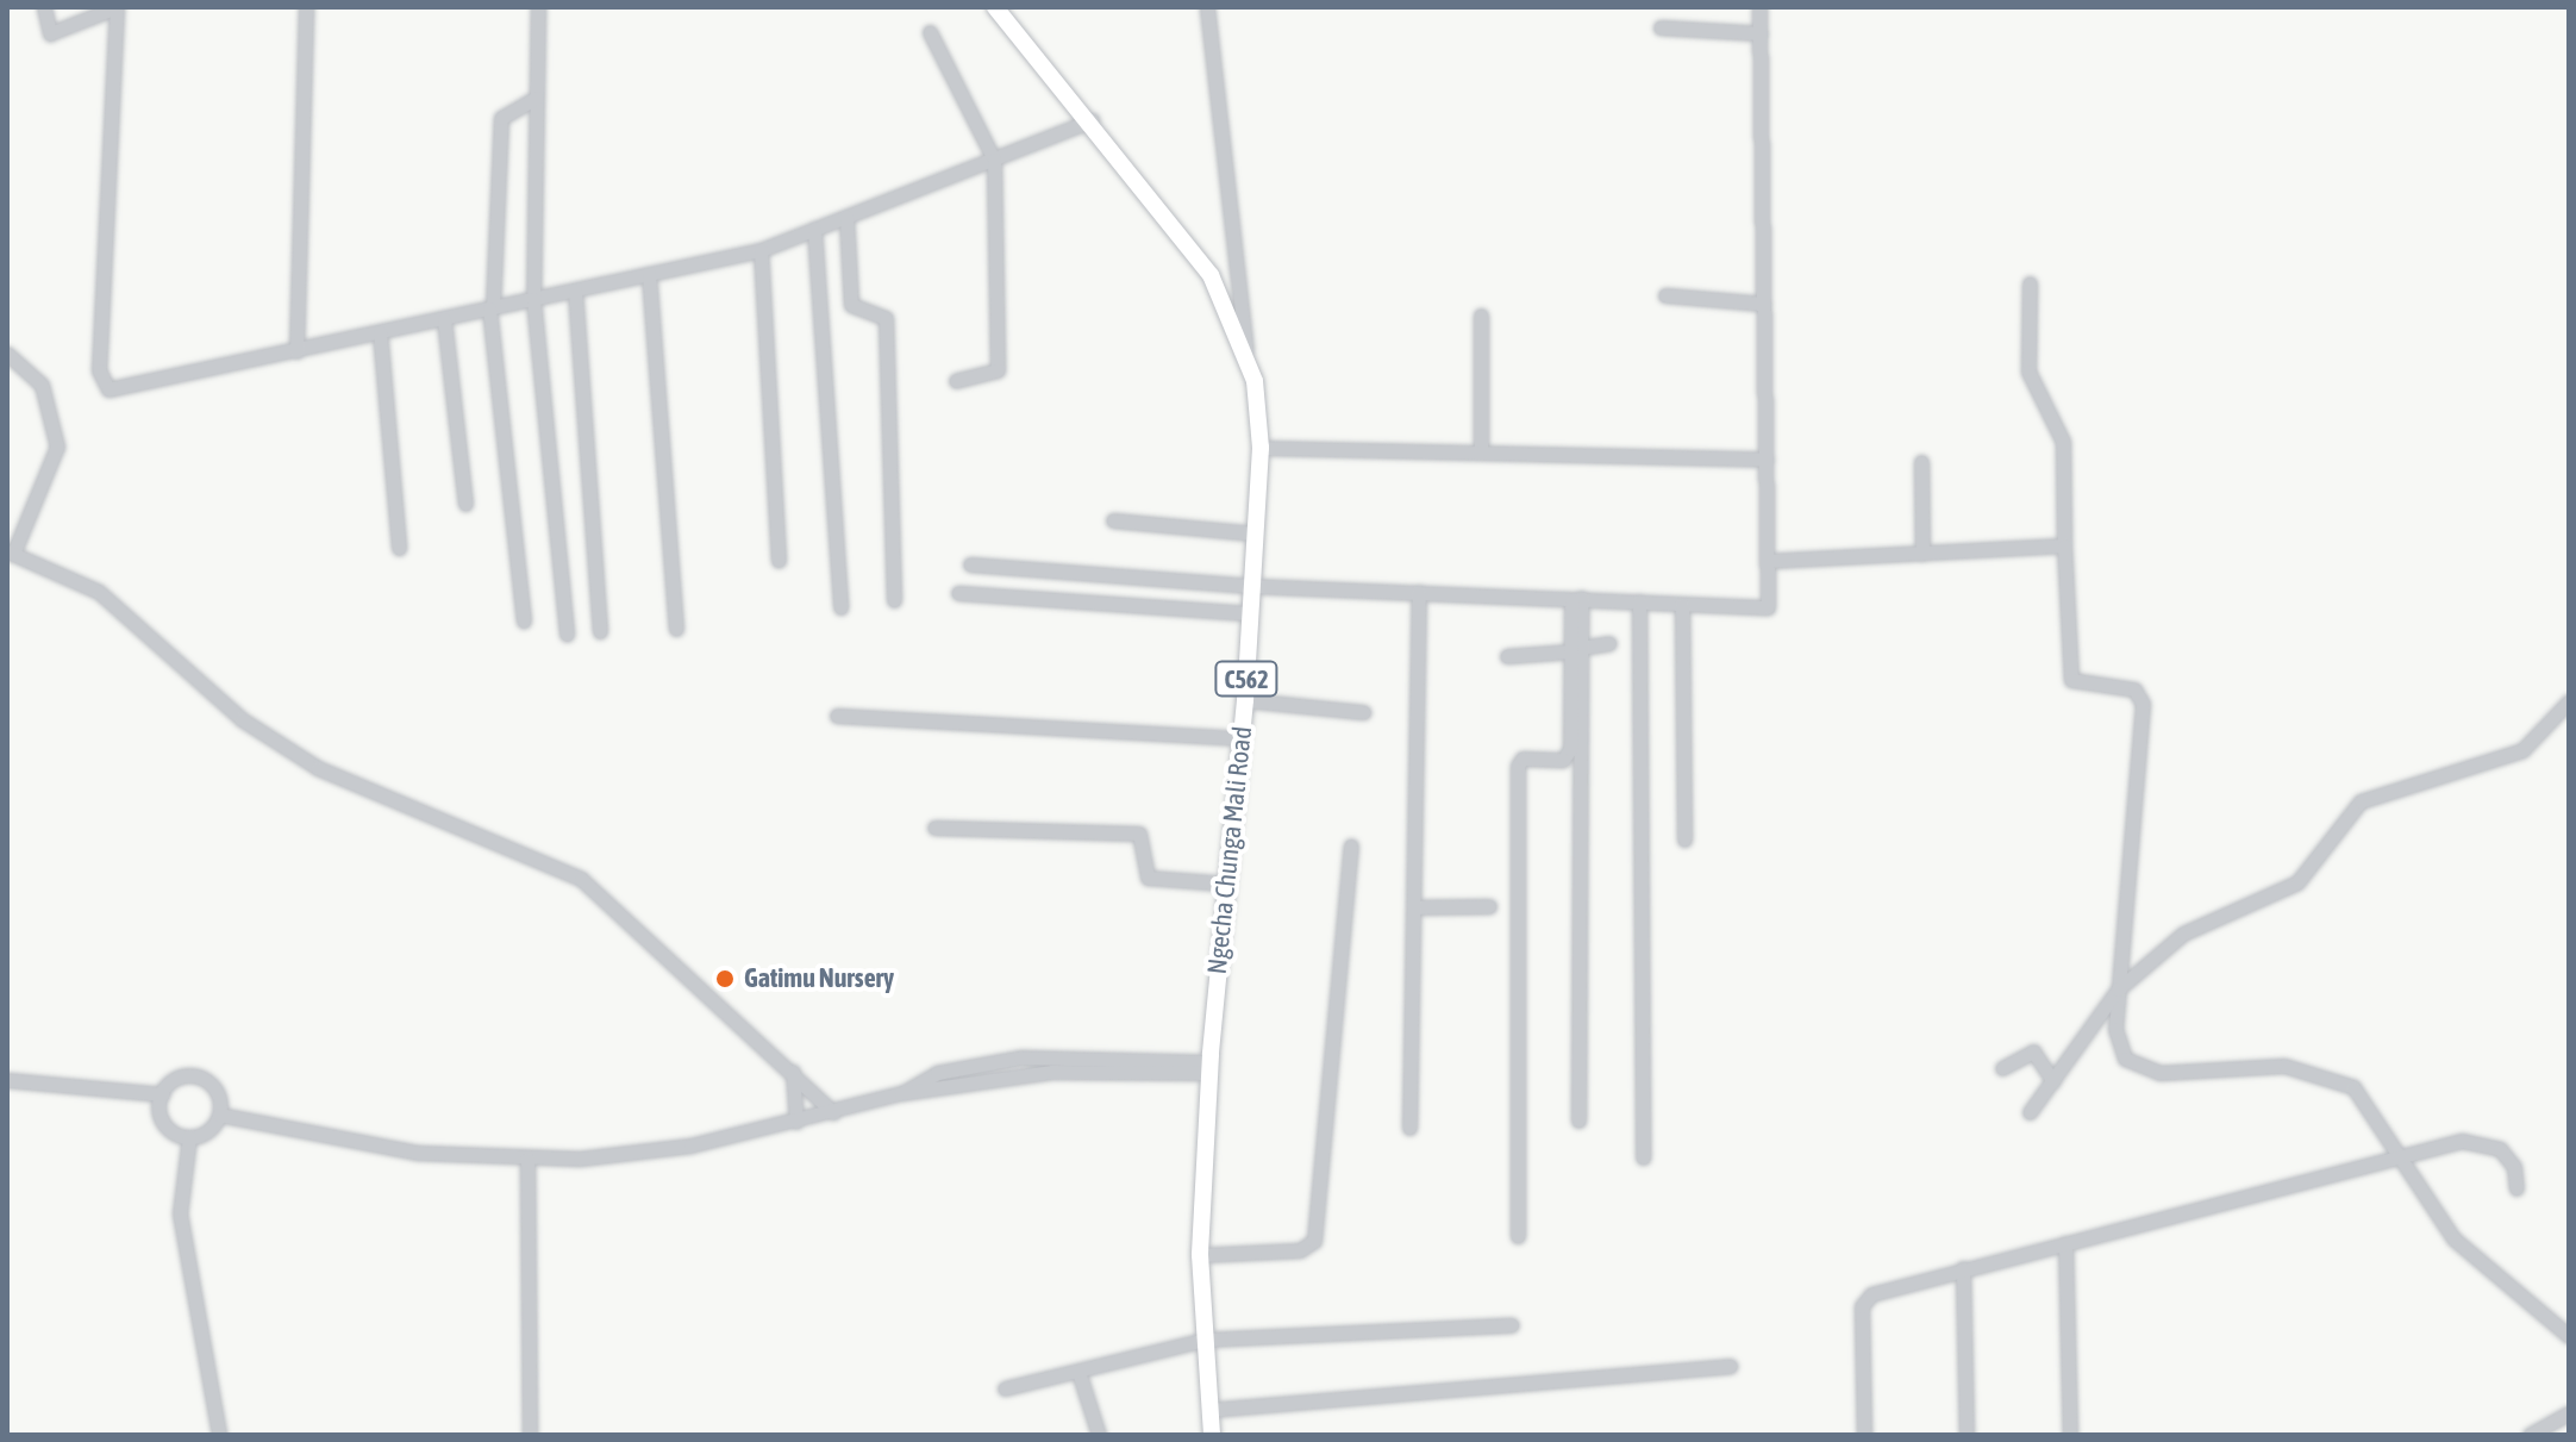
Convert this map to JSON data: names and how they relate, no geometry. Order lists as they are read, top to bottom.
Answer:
{
  "streets": {
    "main road": ["C562", "Ngecha Chunga Mali Road"]
  },
  "places": ["Gatimu Nursery"]
}
